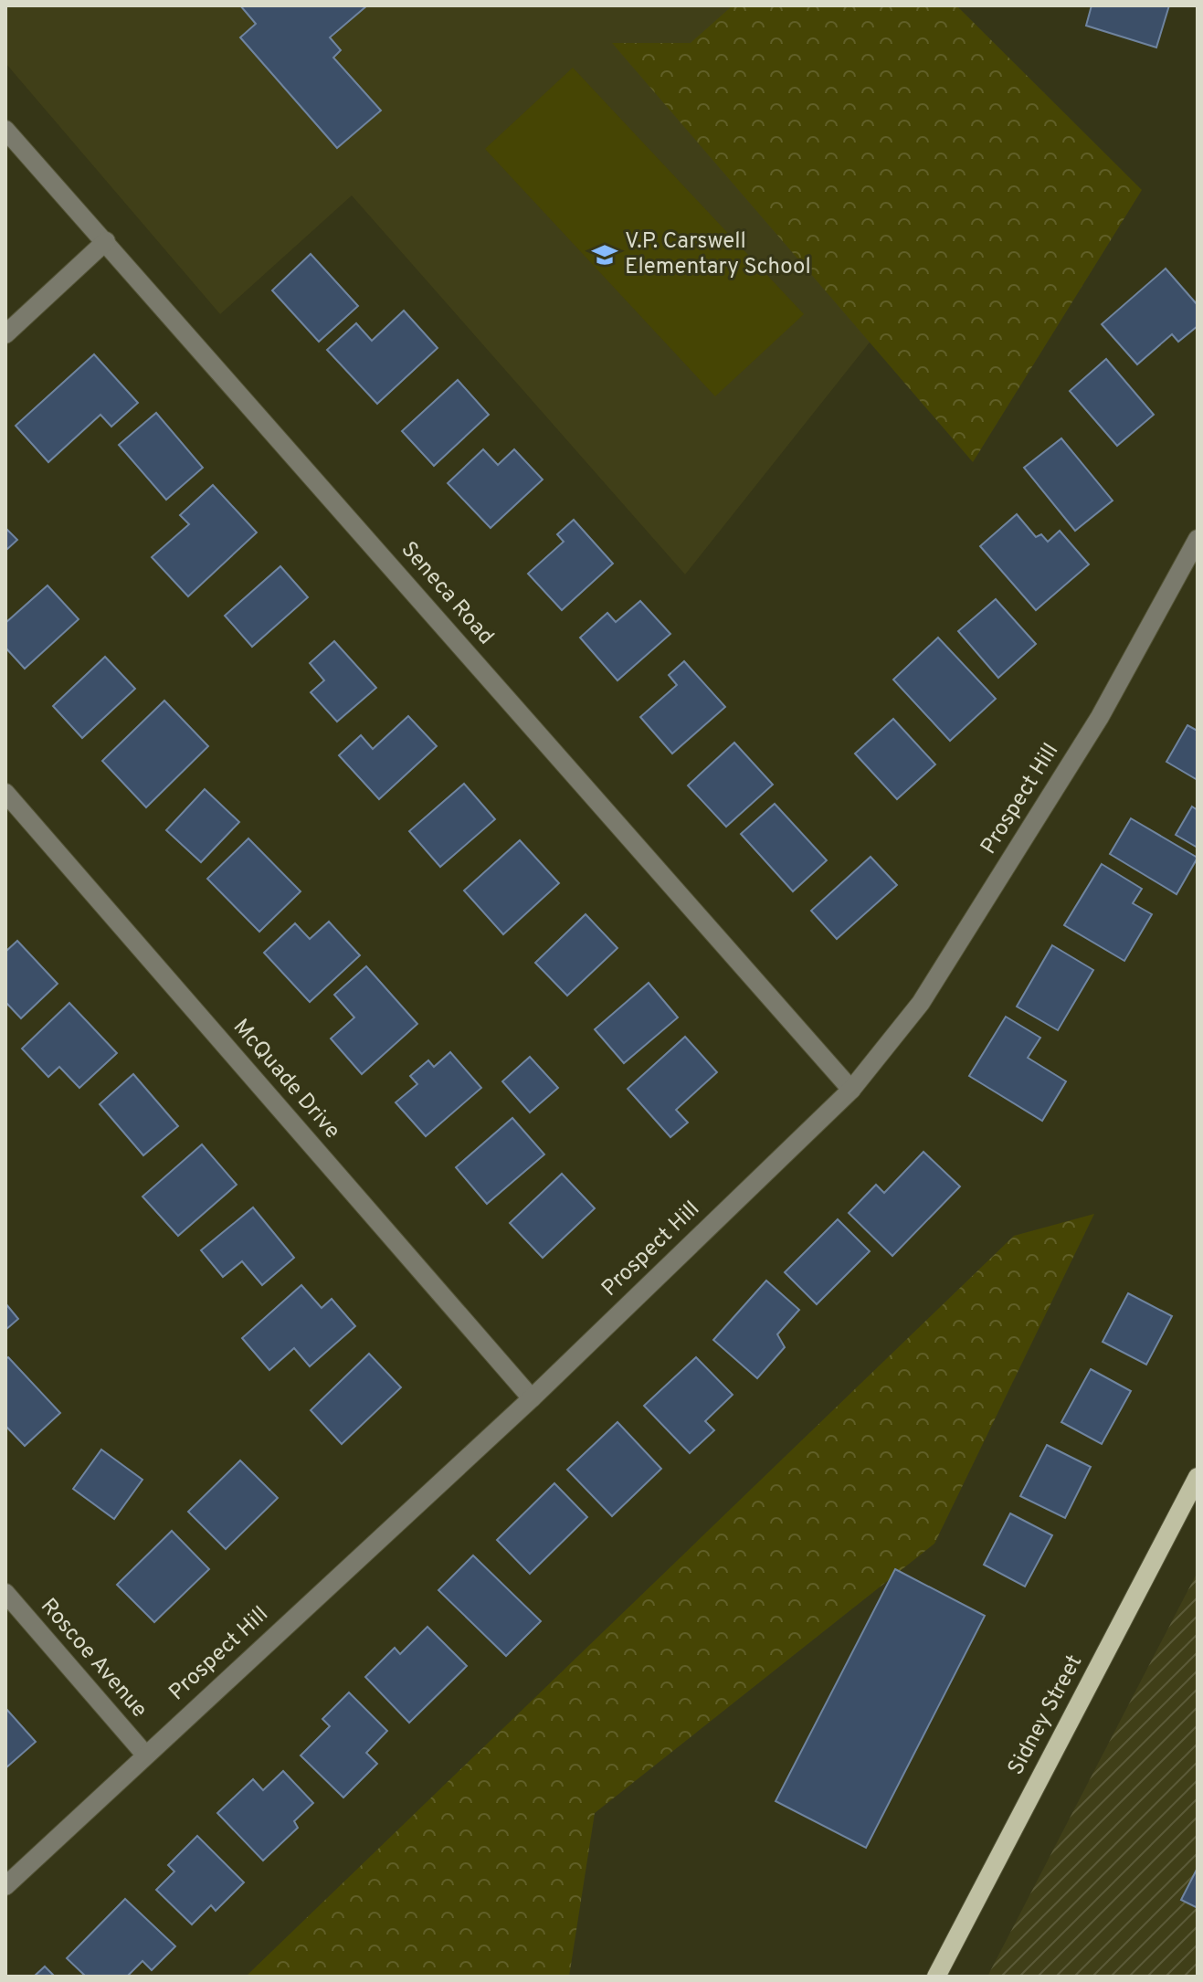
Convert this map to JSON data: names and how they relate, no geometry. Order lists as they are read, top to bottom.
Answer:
{
  "streets": {
    "main road": ["Sidney Street"],
    "street": [
      "Seneca Road",
      "Prospect Hill",
      "McQuade Drive",
      "Roscoe Avenue"
    ]
  },
  "crossings": [
    ["Seneca Road", "Prospect Hill"],
    ["Prospect Hill", "McQuade Drive"],
    ["Prospect Hill", "Roscoe Avenue"]
  ],
  "places": {
    "school or university": ["V.P. Carswell Elementary School"]
  }
}
